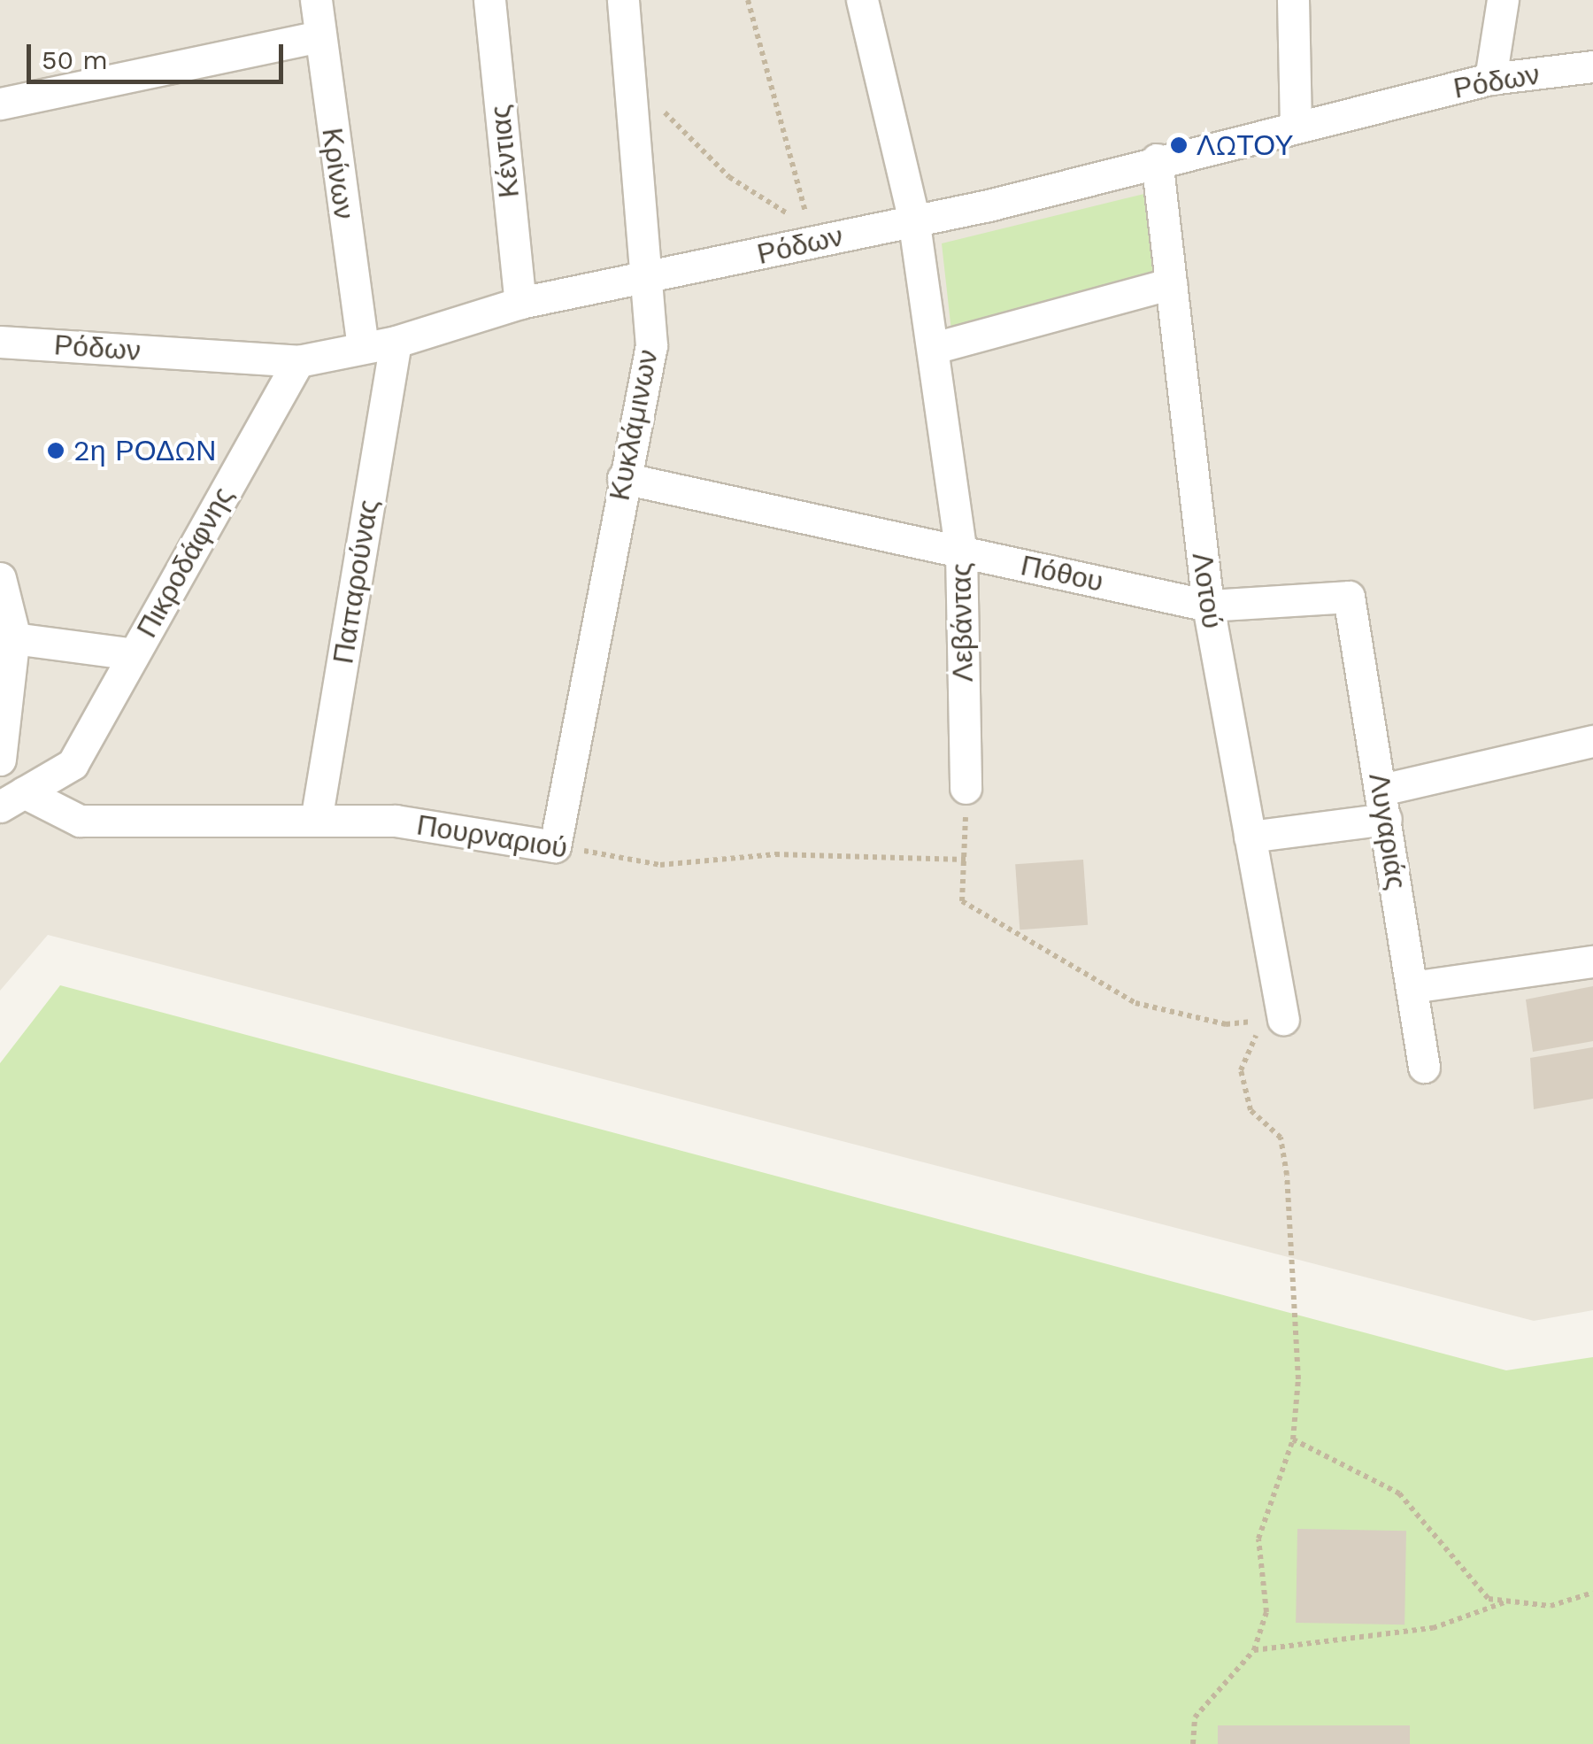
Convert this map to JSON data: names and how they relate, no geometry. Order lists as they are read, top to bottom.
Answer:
{
  "streets": {
    "street": [
      "Ρόδων",
      "Κέντιας",
      "Κρίνων",
      "Κυκλάμινων",
      "Πικροδάφνης",
      "Πόθου",
      "Παπαρούνας",
      "Λοτού",
      "Λεβάντας",
      "Λυγαριάς",
      "Πουρναριού"
    ]
  },
  "crossings": [
    ["Ρόδων", "Κέντιας"],
    ["Ρόδων", "Κρίνων"],
    ["Ρόδων", "Κυκλάμινων"],
    ["Ρόδων", "Πικροδάφνης"],
    ["Ρόδων", "Παπαρούνας"],
    ["Ρόδων", "Λοτού"],
    ["Ρόδων", "Λεβάντας"],
    ["Κυκλάμινων", "Πόθου"],
    ["Κυκλάμινων", "Πουρναριού"],
    ["Πικροδάφνης", "Πουρναριού"],
    ["Πόθου", "Λοτού"],
    ["Πόθου", "Λεβάντας"],
    ["Πόθου", "Λυγαριάς"],
    ["Παπαρούνας", "Πουρναριού"]
  ],
  "places": ["ΛΩΤΟΥ", "2η ΡΟΔΩΝ"],
  "scale_bar": "50 m"
}
